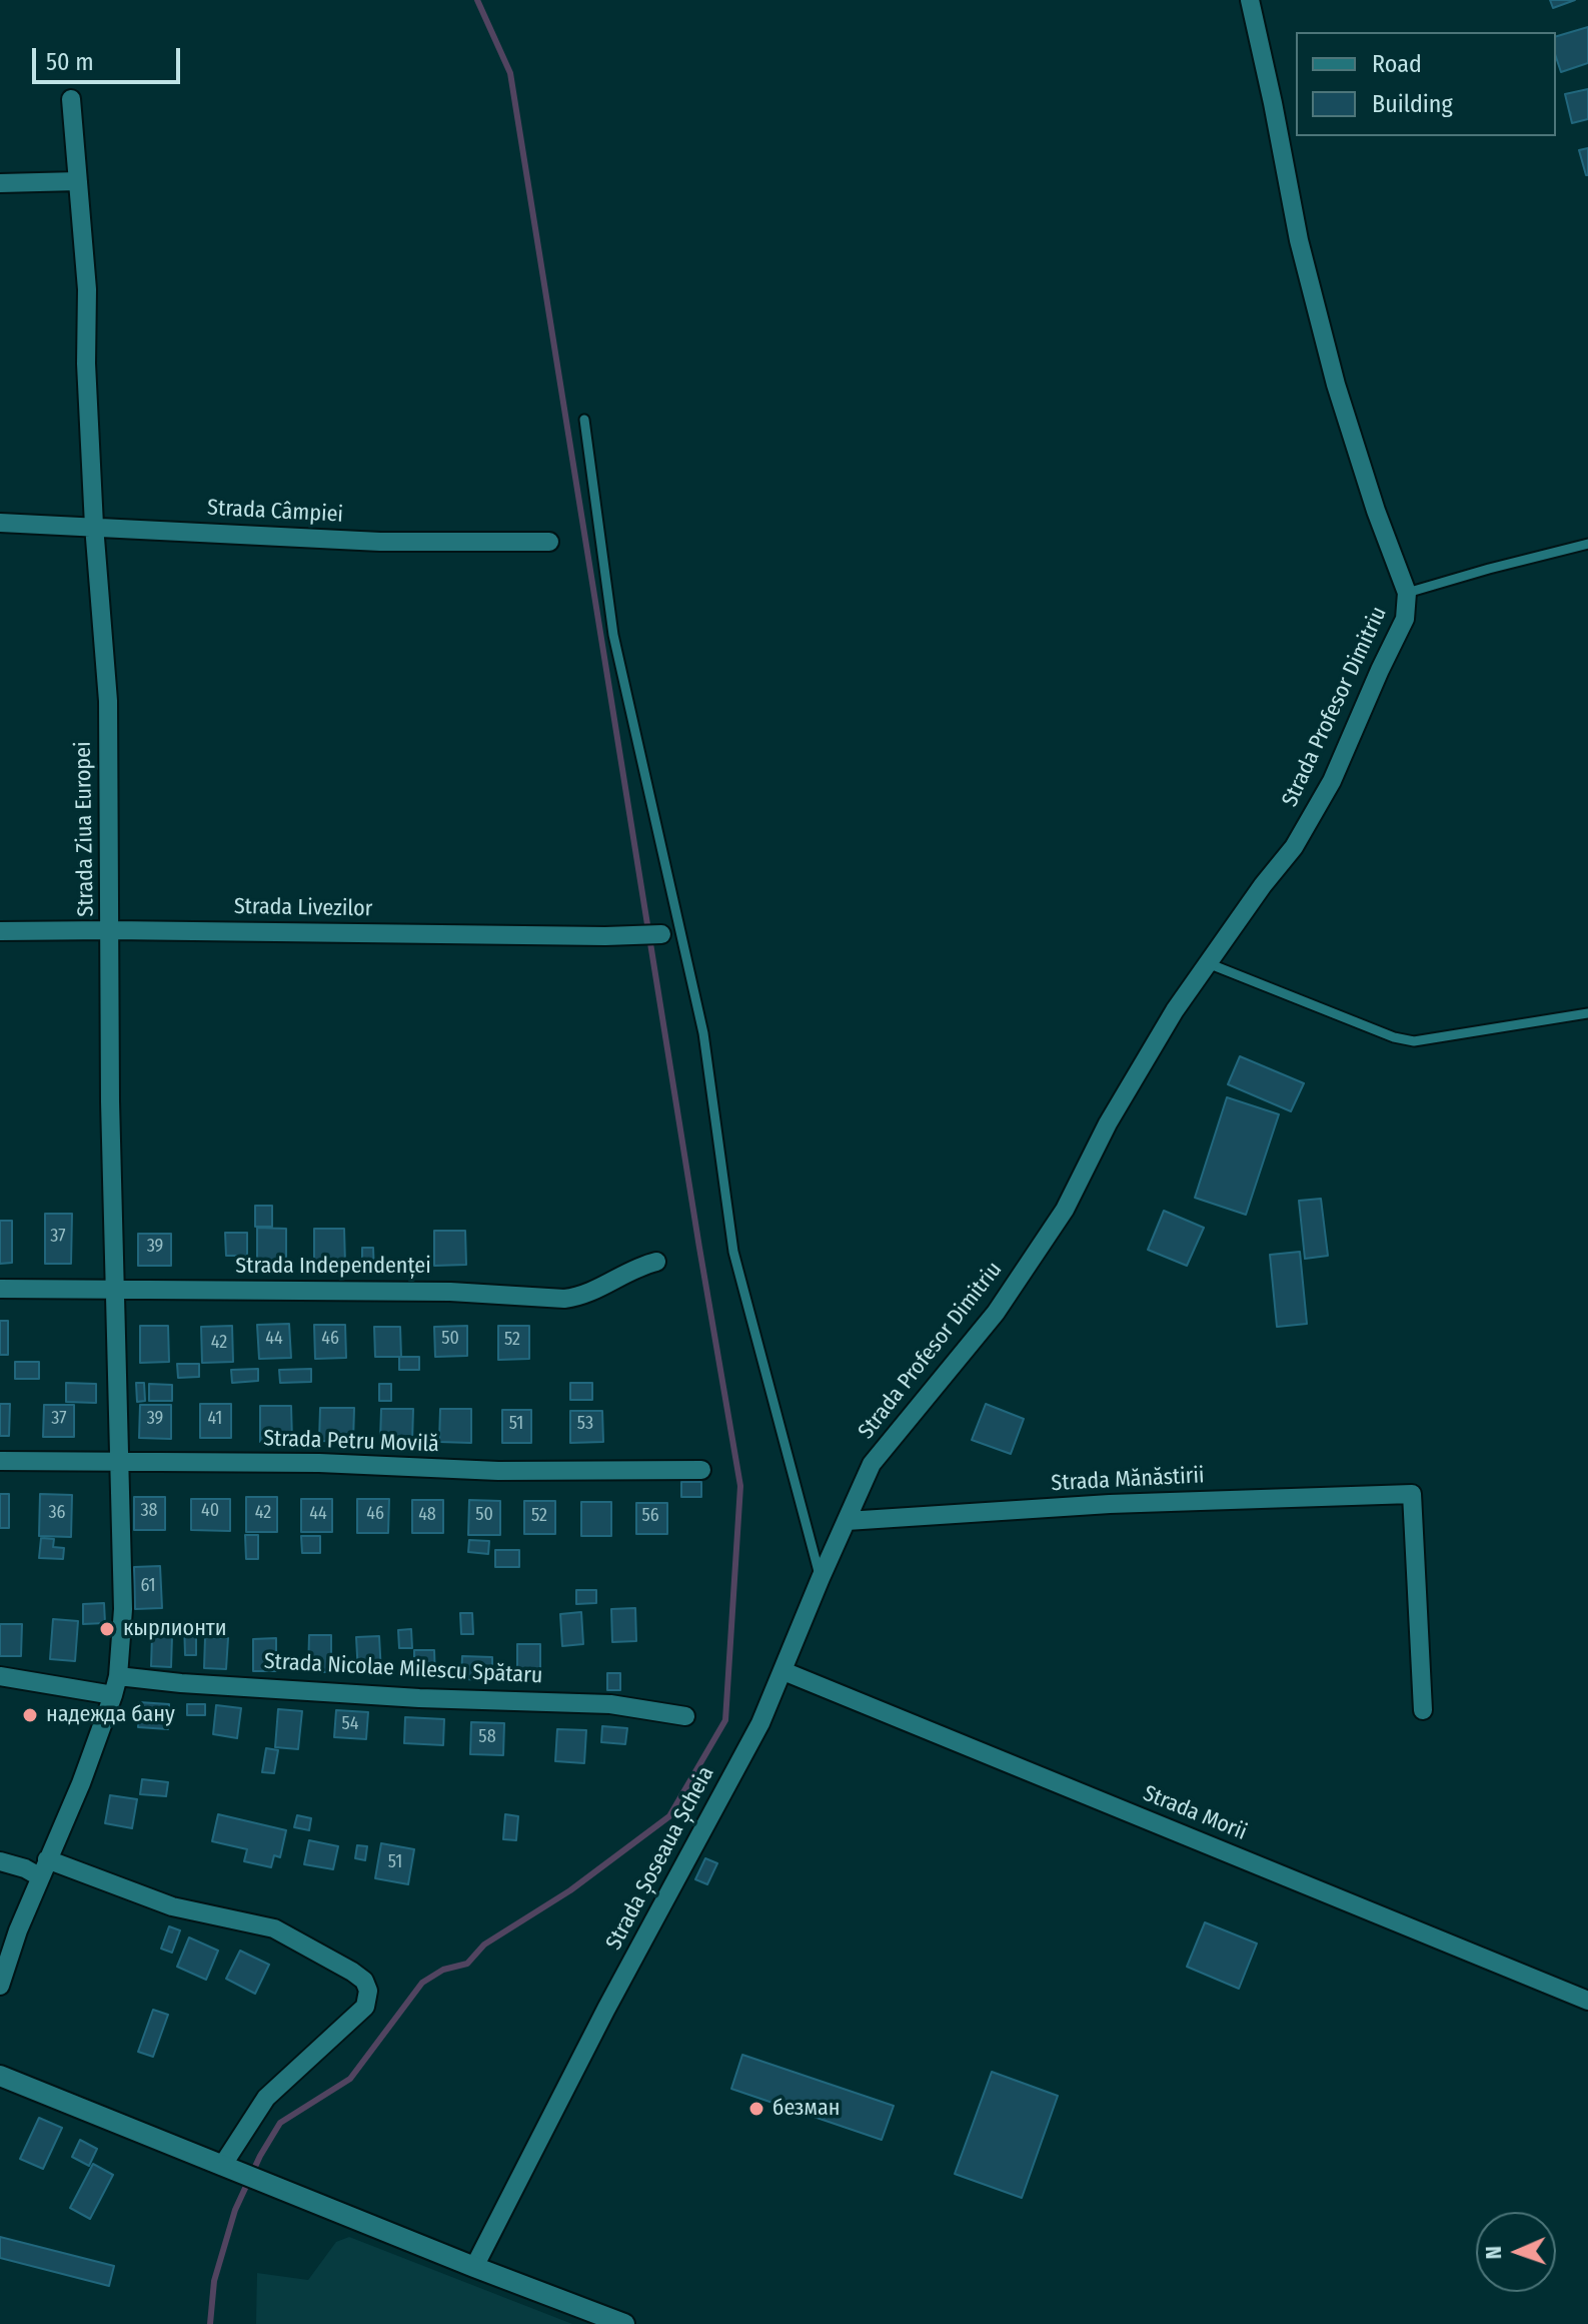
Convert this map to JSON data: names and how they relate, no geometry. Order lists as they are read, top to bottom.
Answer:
{
  "streets": {
    "street": [
      "Strada Câmpiei",
      "Strada Profesor Dimitriu",
      "Strada Ziua Europei",
      "Strada Livezilor",
      "Strada Independenței",
      "Strada Petru Movilă",
      "Strada Mănăstirii",
      "Strada Nicolae Milescu Spătaru",
      "Strada Morii",
      "Strada Șoseaua Șcheia"
    ]
  },
  "crossings": [
    ["Strada Câmpiei", "Strada Ziua Europei"],
    ["Strada Profesor Dimitriu", "Strada Șoseaua Șcheia"],
    ["Strada Ziua Europei", "Strada Livezilor"],
    ["Strada Ziua Europei", "Strada Independenței"],
    ["Strada Ziua Europei", "Strada Petru Movilă"],
    ["Strada Ziua Europei", "Strada Nicolae Milescu Spătaru"],
    ["Strada Mănăstirii", "Strada Șoseaua Șcheia"],
    ["Strada Morii", "Strada Șoseaua Șcheia"]
  ],
  "places": ["кырлионти", "надежда бану", "безман"],
  "house_numbers": [
    "37",
    "39",
    "44",
    "46",
    "50",
    "52",
    "42",
    "37",
    "39",
    "41",
    "51",
    "53",
    "38",
    "40",
    "36",
    "42",
    "44",
    "46",
    "48",
    "50",
    "52",
    "56",
    "61",
    "54",
    "58",
    "51"
  ],
  "legend": ["Road", "Building"],
  "scale_bar": "50 m",
  "north": "left"
}
